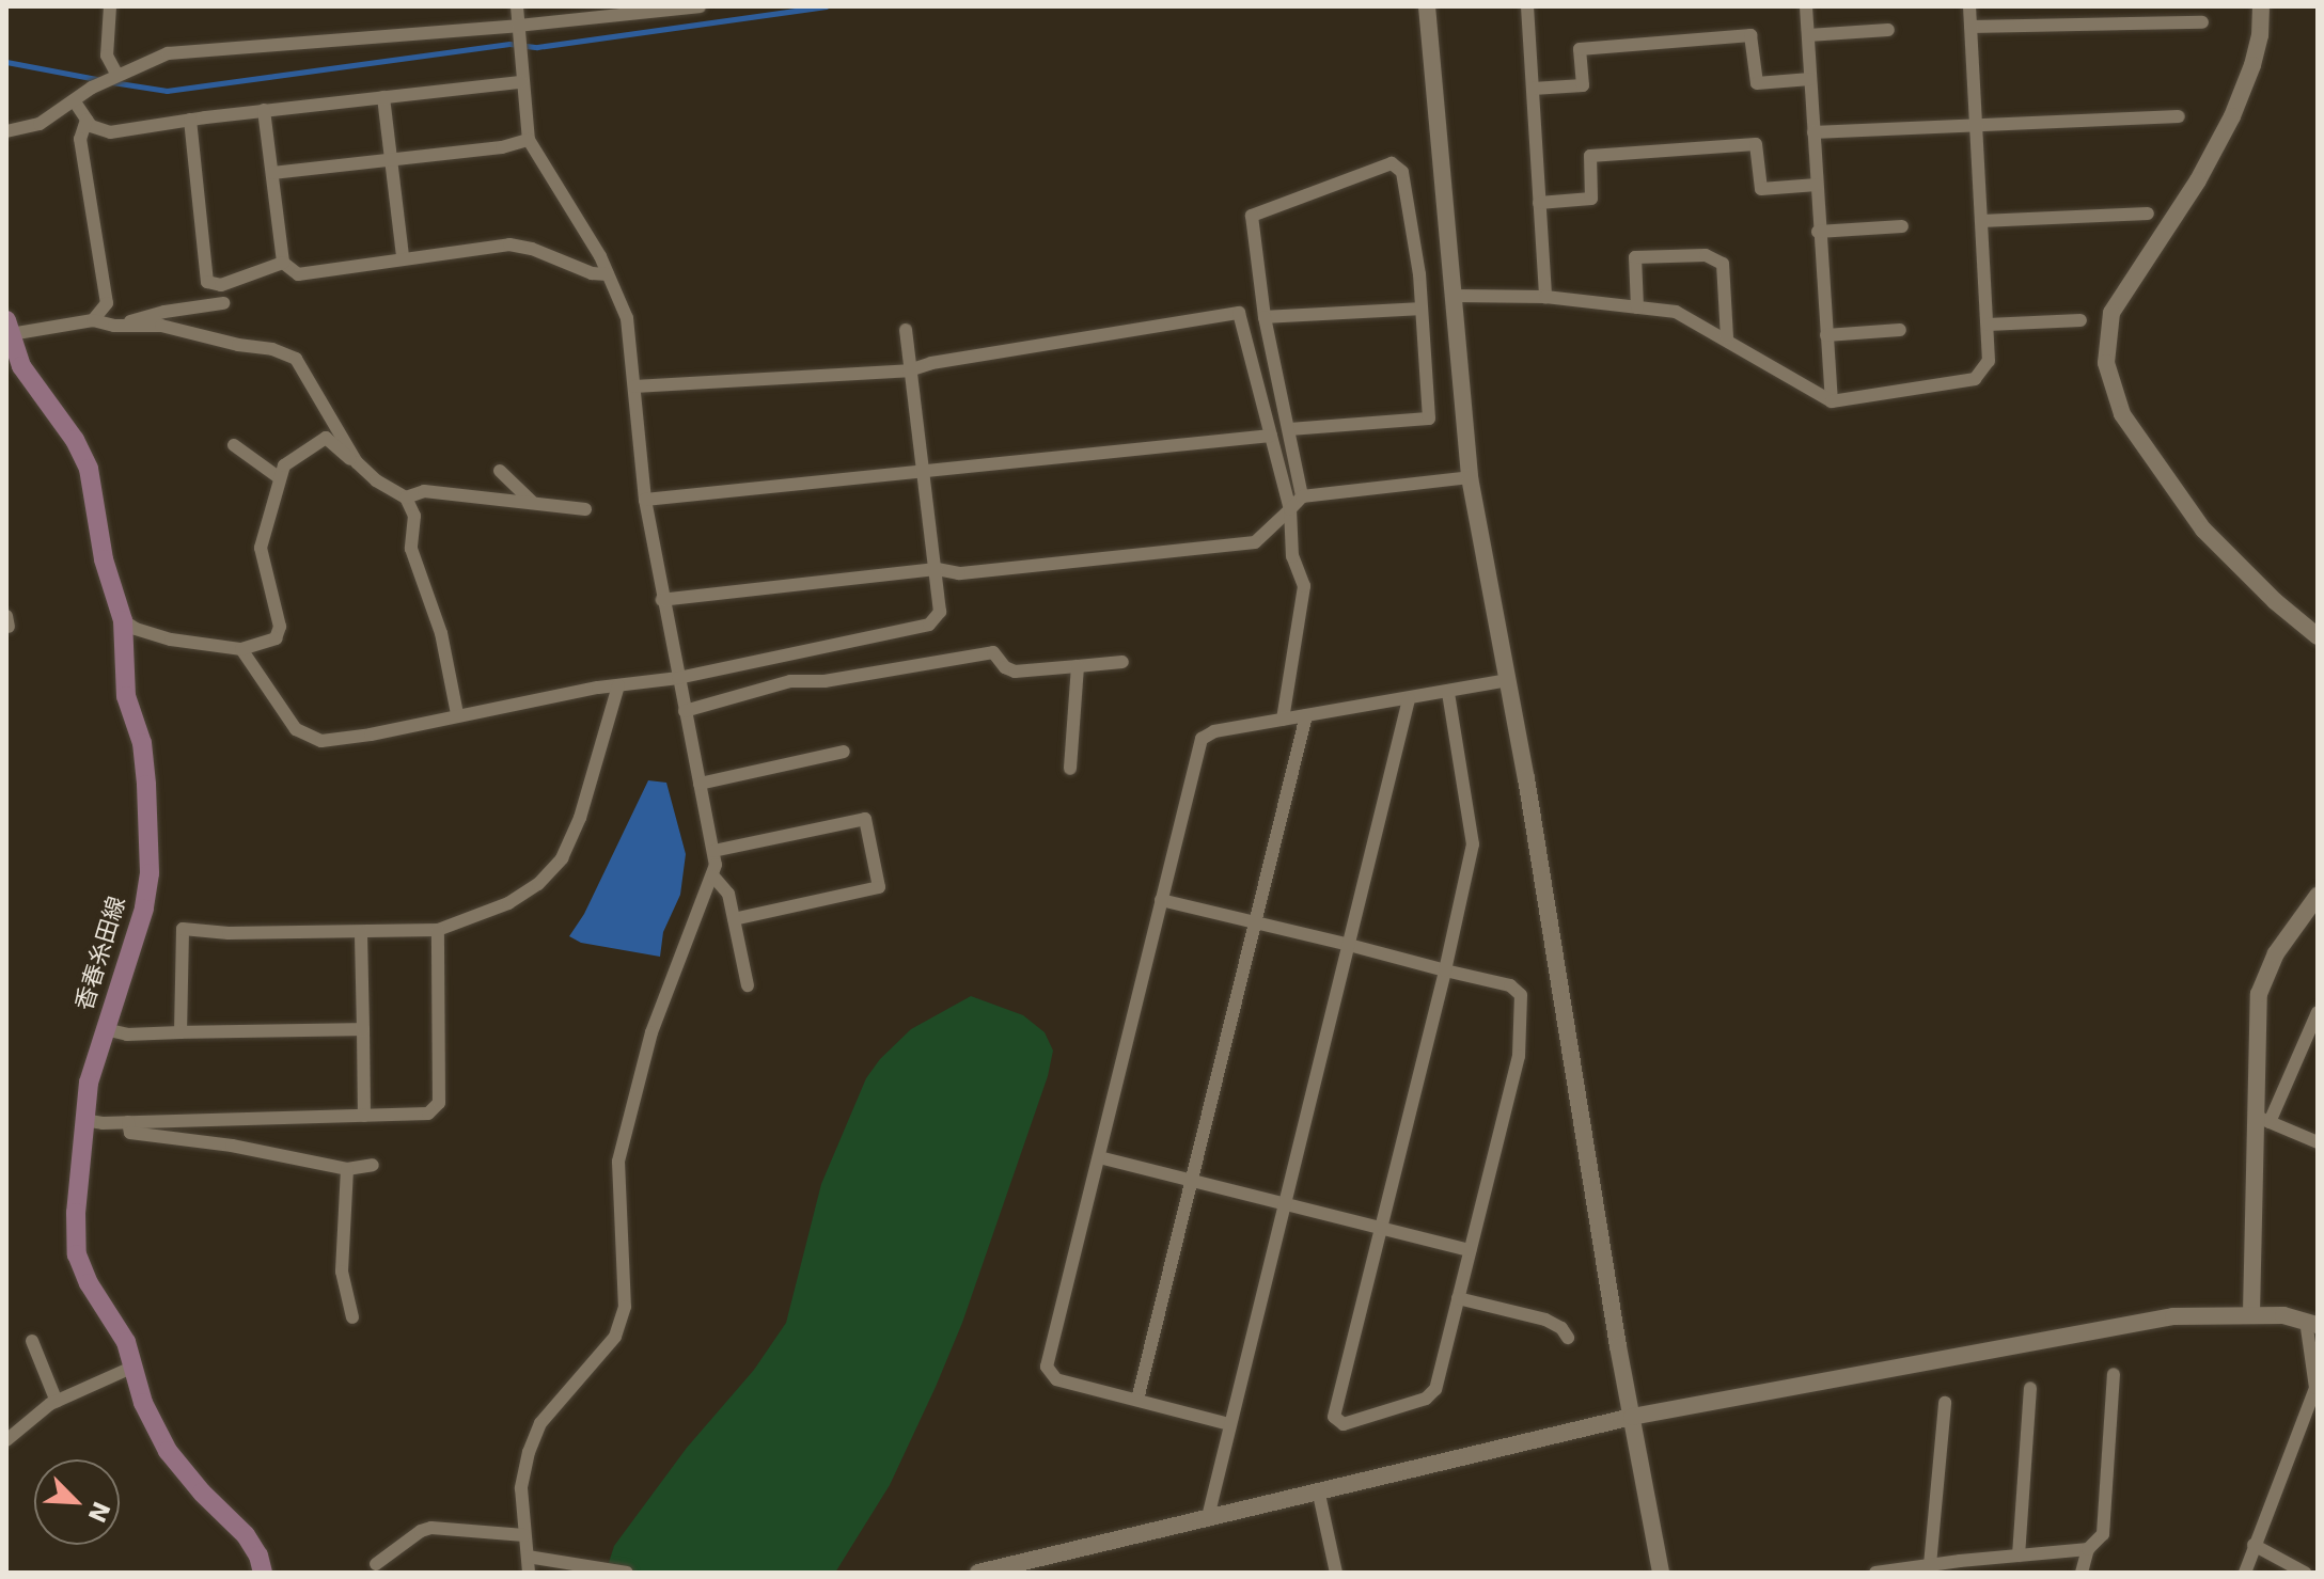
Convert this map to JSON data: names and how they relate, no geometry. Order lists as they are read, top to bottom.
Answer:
{
  "streets": {
    "main road": ["香春糸田線"]
  },
  "north": "bottom right"
}
